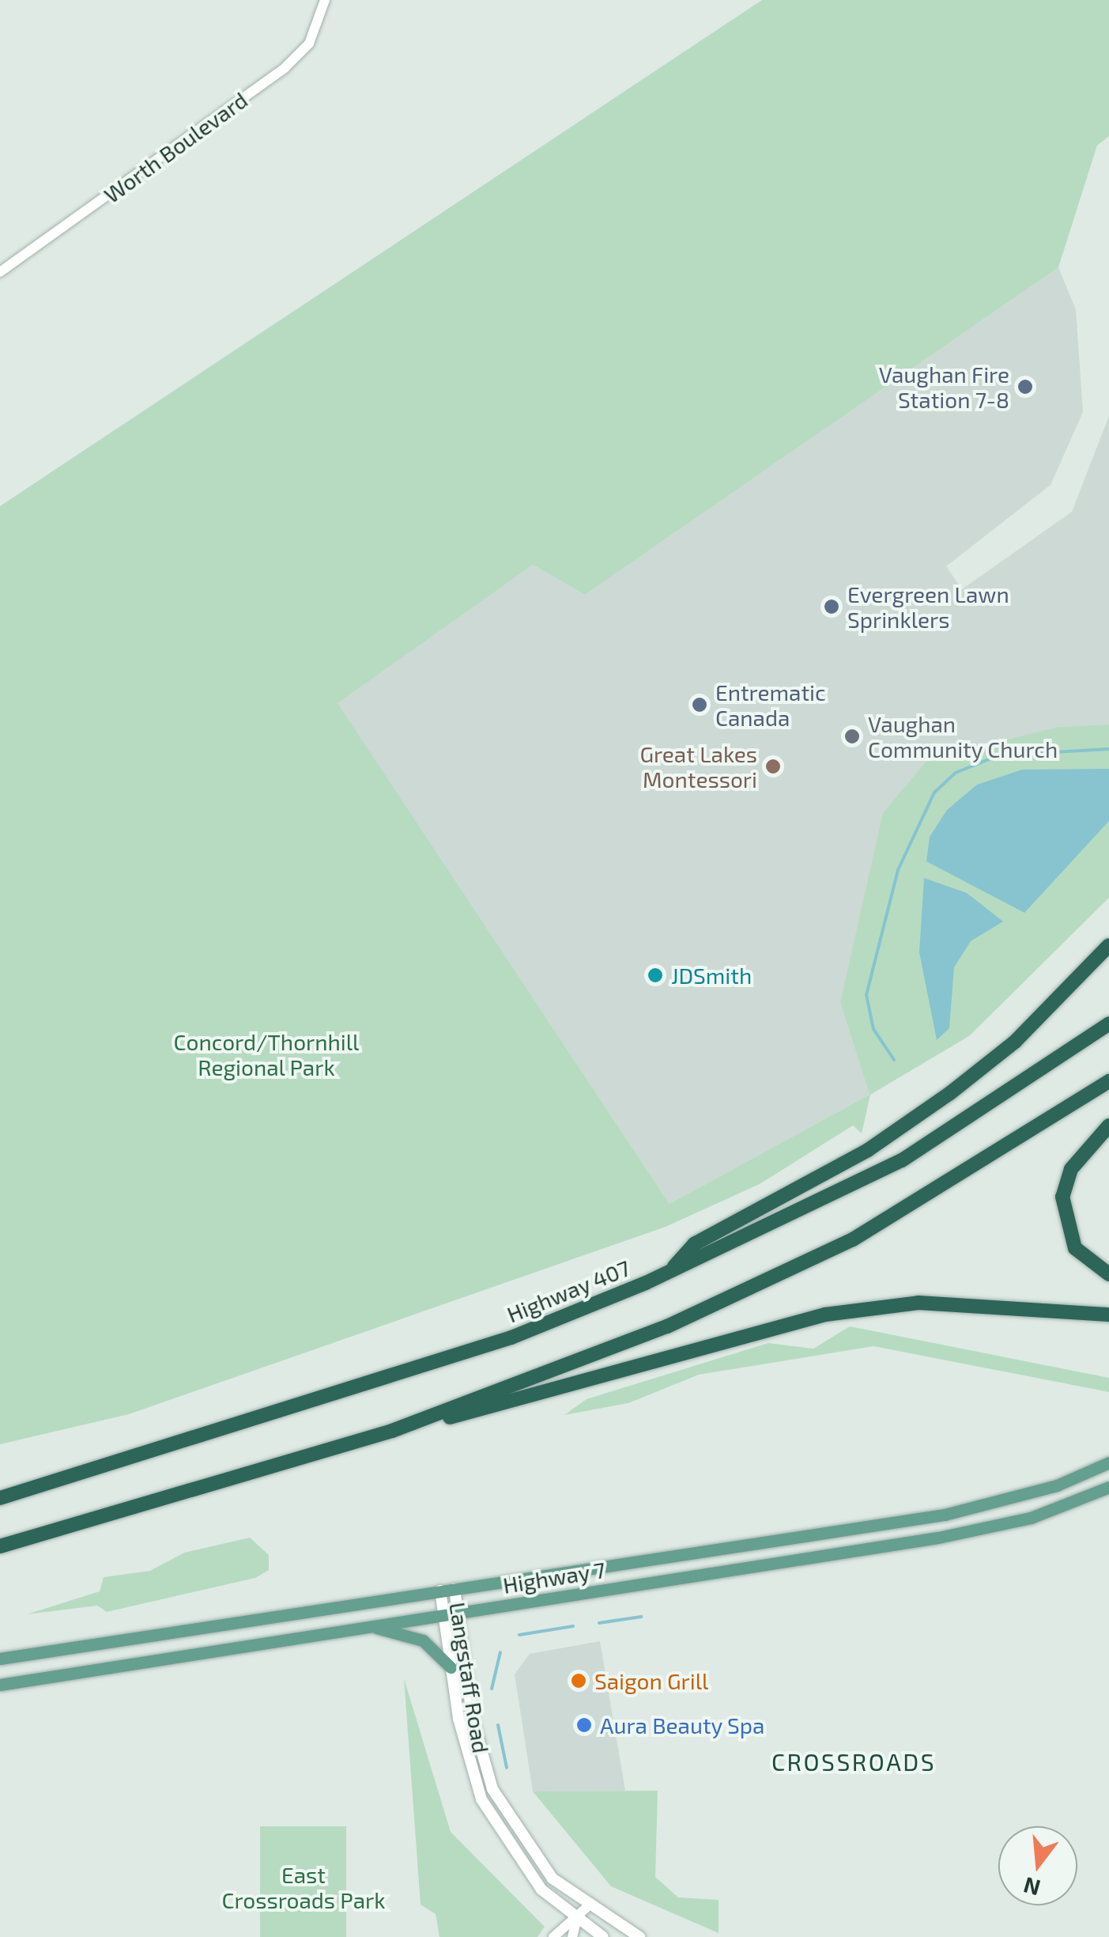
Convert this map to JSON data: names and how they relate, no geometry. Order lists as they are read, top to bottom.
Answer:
{
  "streets": {
    "highway": ["Highway 407"],
    "main road": ["Highway 7", "Langstaff Road"],
    "street": ["Worth Boulevard"]
  },
  "crossings": [
    ["Highway 7", "Langstaff Road"]
  ],
  "districts": ["CROSSROADS"],
  "parks": ["Concord/Thornhill Regional Park", "East Crossroads Park"],
  "places": [
    "Vaughan Fire Station 7-8",
    "Evergreen Lawn Sprinklers",
    "Entrematic Canada",
    "Vaughan Community Church",
    "Great Lakes Montessori",
    "JDSmith",
    "Saigon Grill",
    "Aura Beauty Spa"
  ],
  "north": "bottom"
}
